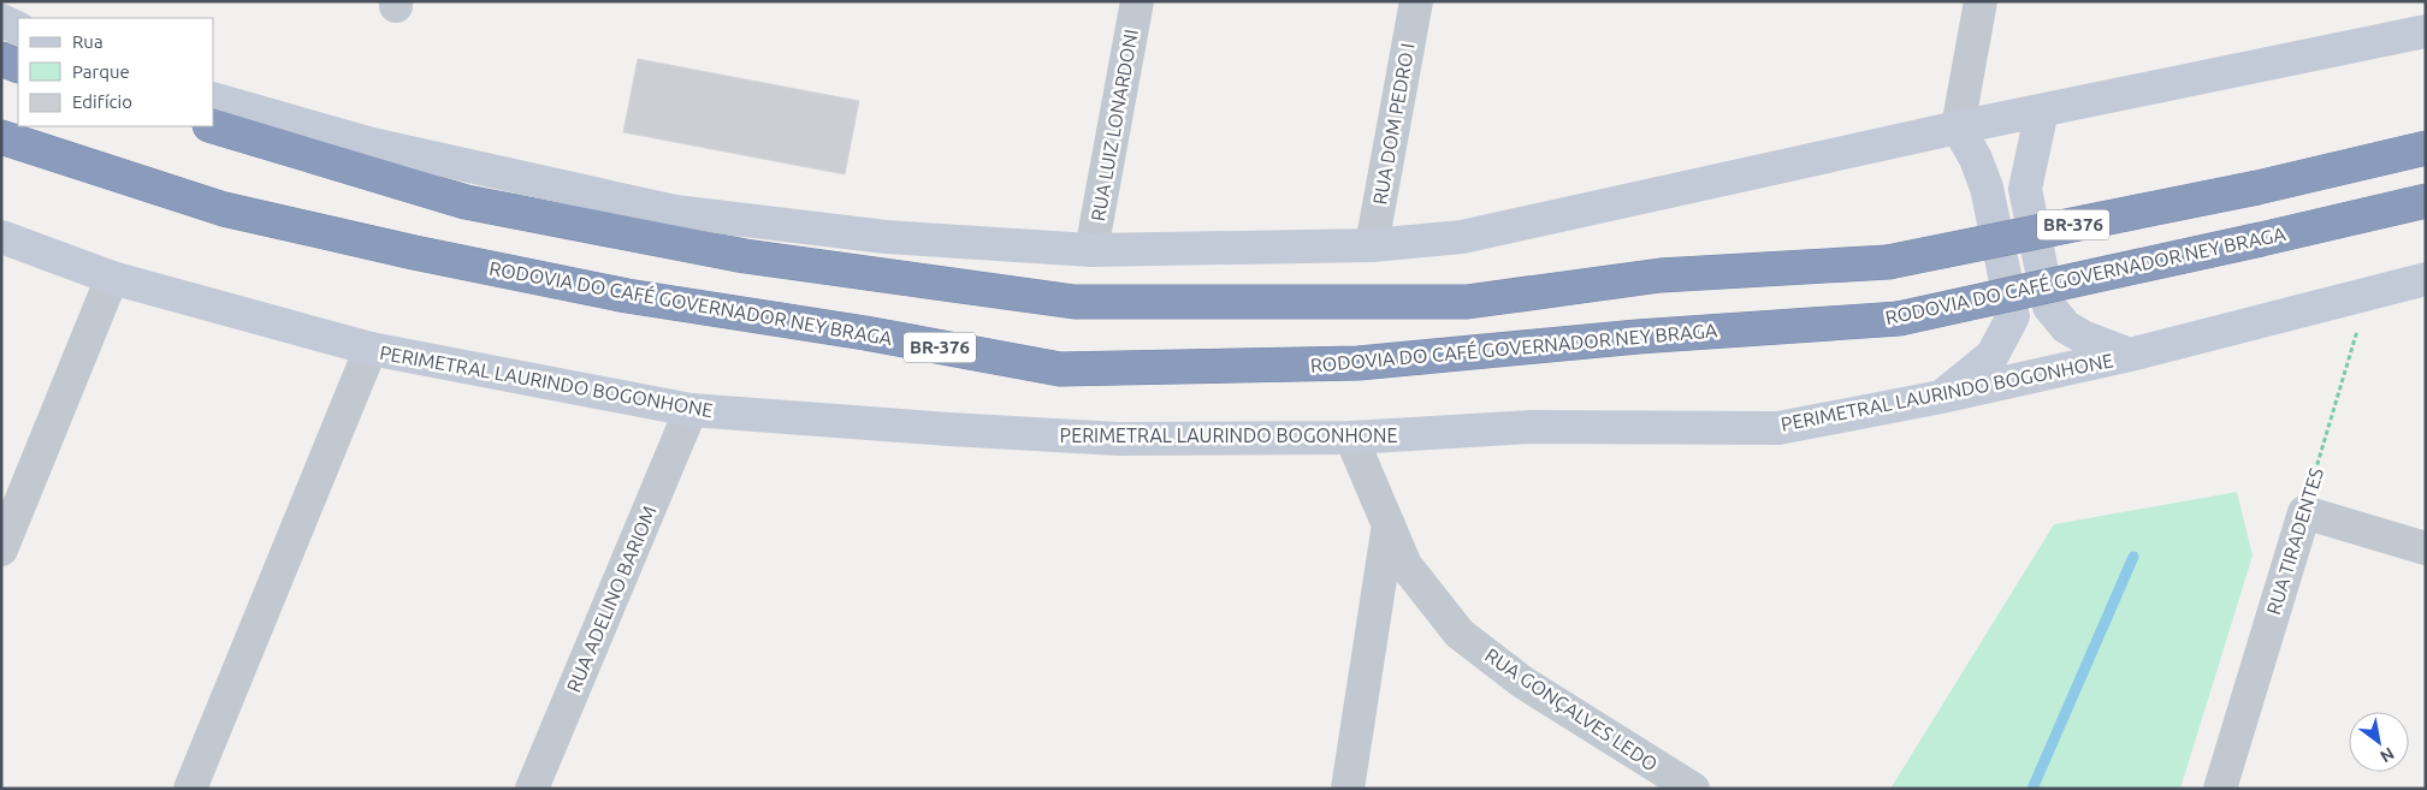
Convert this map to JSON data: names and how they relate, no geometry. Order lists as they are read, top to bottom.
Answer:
{
  "streets": {
    "highway": ["BR-376", "RODOVIA DO CAFÉ GOVERNADOR NEY BRAGA"],
    "main road": ["PERIMETRAL LAURINDO BOGONHONE"],
    "street": [
      "RUA DOM PEDRO I",
      "RUA LUIZ LONARDONI",
      "RUA TIRADENTES",
      "RUA ADELINO BARIOM",
      "RUA GONÇALVES LEDO"
    ]
  },
  "crossings": [
    ["PERIMETRAL LAURINDO BOGONHONE", "RUA TIRADENTES"],
    ["PERIMETRAL LAURINDO BOGONHONE", "RUA ADELINO BARIOM"],
    ["PERIMETRAL LAURINDO BOGONHONE", "RUA GONÇALVES LEDO"]
  ],
  "legend": ["Rua", "Parque", "Edifício"],
  "north": "bottom right"
}
